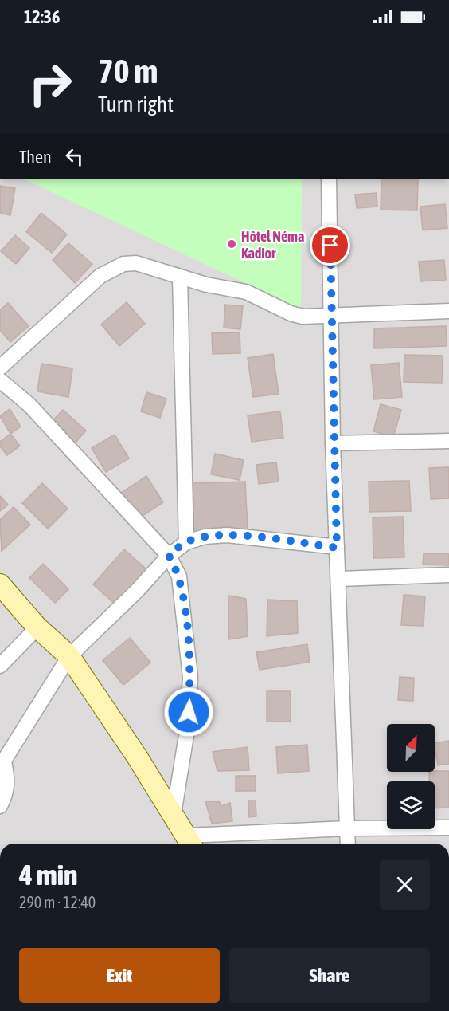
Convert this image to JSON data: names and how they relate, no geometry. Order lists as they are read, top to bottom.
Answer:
{
  "places": ["Hôtel Néma Kadior"],
  "north": "top right",
  "page": {
    "status": "12:36",
    "turn": ["70 m", "Turn right"],
    "then": "Then",
    "heading": ["4 min", "290 m · 12:40"],
    "buttons": ["Exit", "Share"]
  }
}
